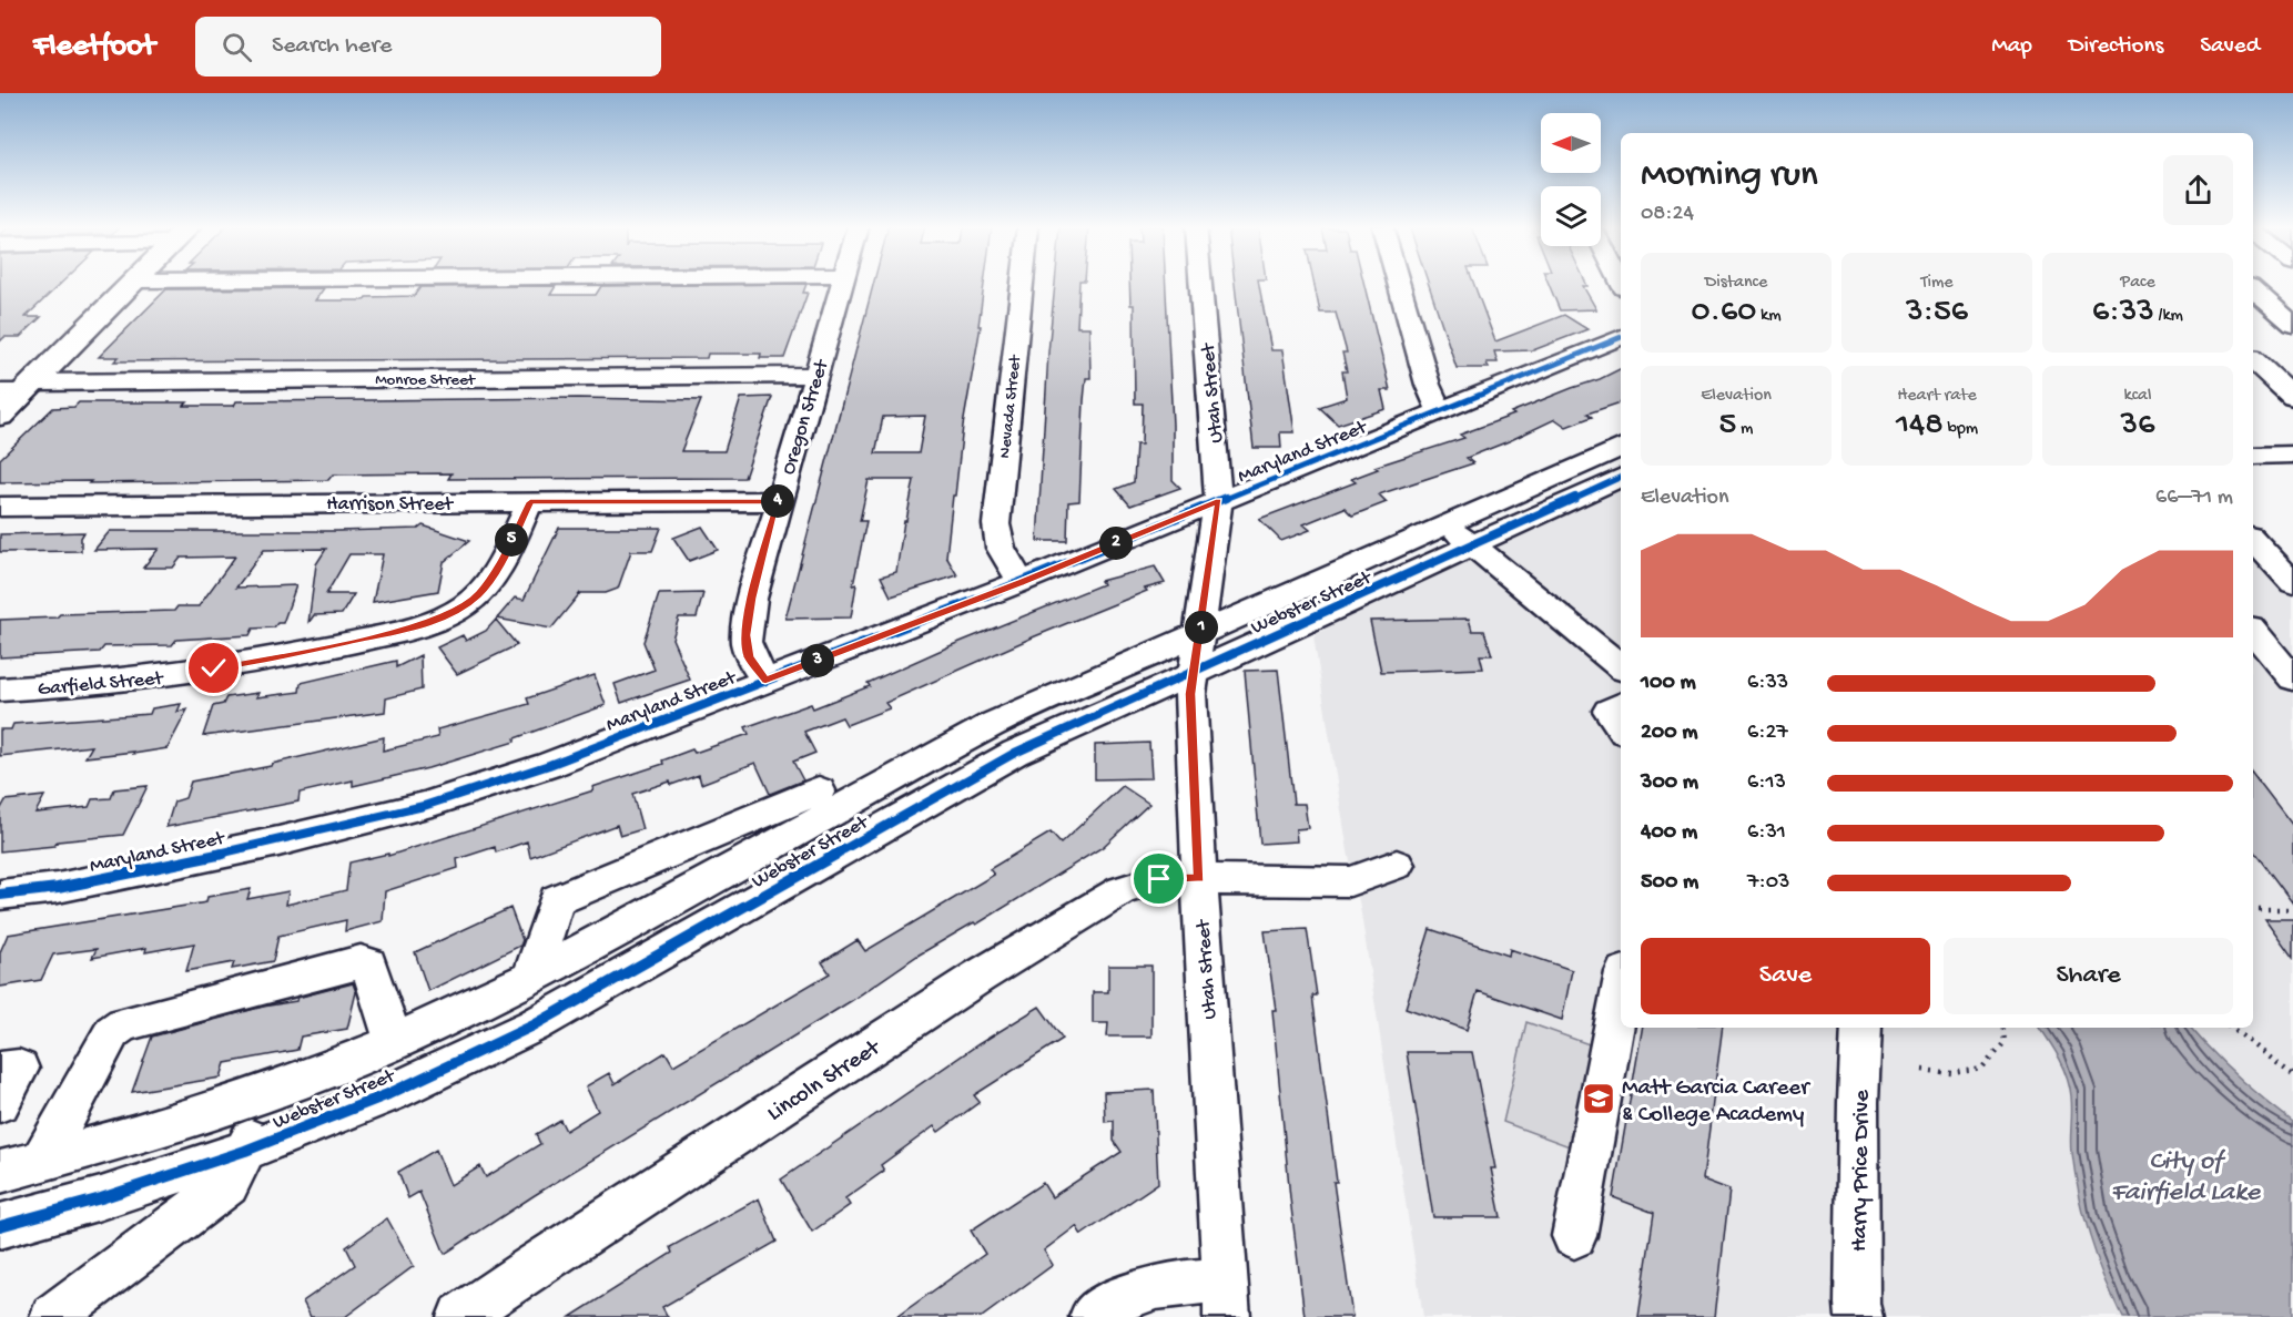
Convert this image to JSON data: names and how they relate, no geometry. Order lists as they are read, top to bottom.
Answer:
{
  "streets": {
    "street": [
      "Monroe Street",
      "Utah Street",
      "Nevada Street",
      "Oregon Street",
      "Maryland Street",
      "Harrison Street",
      "Webster Street",
      "Garfield Street",
      "Lincoln Street",
      "Harry Price Drive"
    ]
  },
  "crossings": [
    ["Monroe Street", "Oregon Street"],
    ["Utah Street", "Maryland Street"],
    ["Utah Street", "Webster Street"],
    ["Utah Street", "Lincoln Street"],
    ["Nevada Street", "Maryland Street"],
    ["Oregon Street", "Maryland Street"],
    ["Oregon Street", "Harrison Street"],
    ["Harrison Street", "Garfield Street"]
  ],
  "water": ["City of Fairfield Lake"],
  "places": {
    "school or university": ["Matt Garcia Career & College Academy"]
  },
  "north": "left",
  "page": {
    "header": "Fleetfoot",
    "search": "Search here",
    "nav": ["Map", "Directions", "Saved"],
    "heading": ["Morning run", "08:24"],
    "stats": [
      ["Distance", "0.60 km"],
      ["Time", "3:56"],
      ["Pace", "6:33 /km"],
      ["Elevation", "5 m"],
      ["Heart rate", "148 bpm"],
      ["kcal", "36"]
    ],
    "chart": ["Elevation", "66–71 m"],
    "pins": [
      "4",
      "5",
      "2",
      "1",
      "3"
    ],
    "list": [
      {
        "name": "100 m",
        "note": "6:33"
      },
      {
        "name": "200 m",
        "note": "6:27"
      },
      {
        "name": "300 m",
        "note": "6:13"
      },
      {
        "name": "400 m",
        "note": "6:31"
      },
      {
        "name": "500 m",
        "note": "7:03"
      }
    ],
    "buttons": ["Save", "Share"]
  }
}
